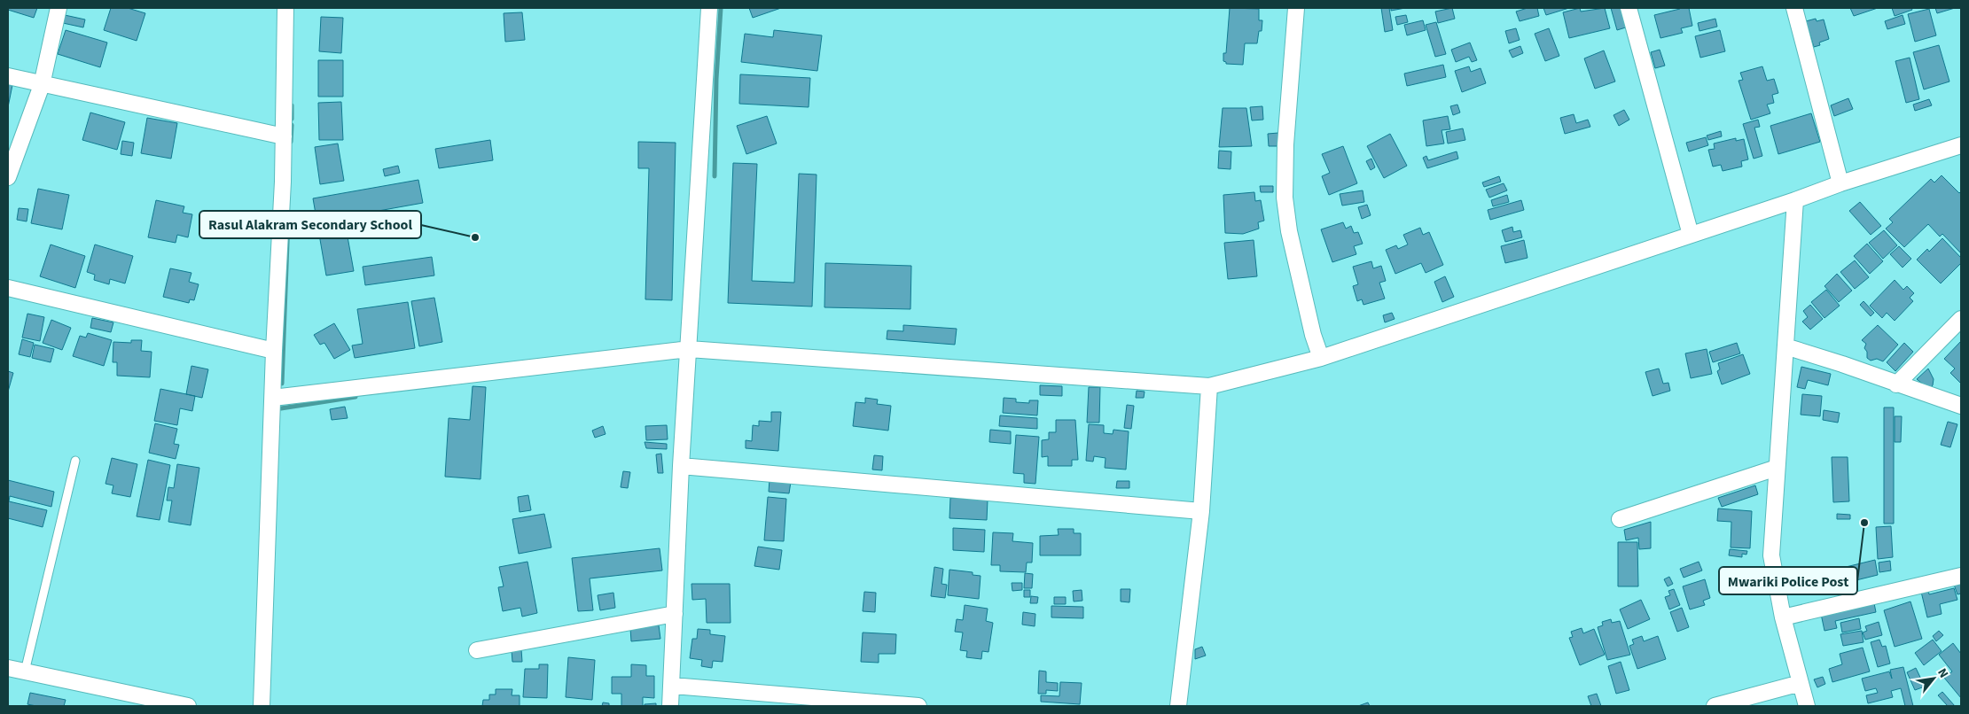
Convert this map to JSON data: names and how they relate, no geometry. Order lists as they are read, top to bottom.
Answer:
{
  "places": ["Rasul Alakram Secondary School", "Mwariki Police Post"],
  "north": "top right"
}
